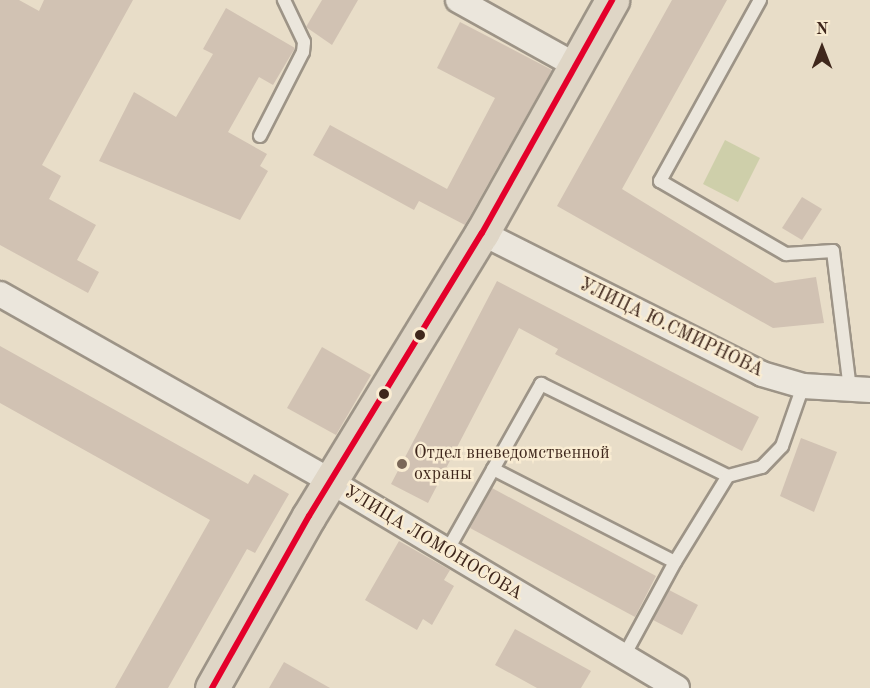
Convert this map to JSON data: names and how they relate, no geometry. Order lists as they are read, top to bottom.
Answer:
{
  "streets": {
    "street": ["УЛИЦА Ю.СМИРНОВА", "УЛИЦА ЛОМОНОСОВА"]
  },
  "places": ["Отдел вневедомственной охраны"],
  "north": "top"
}
